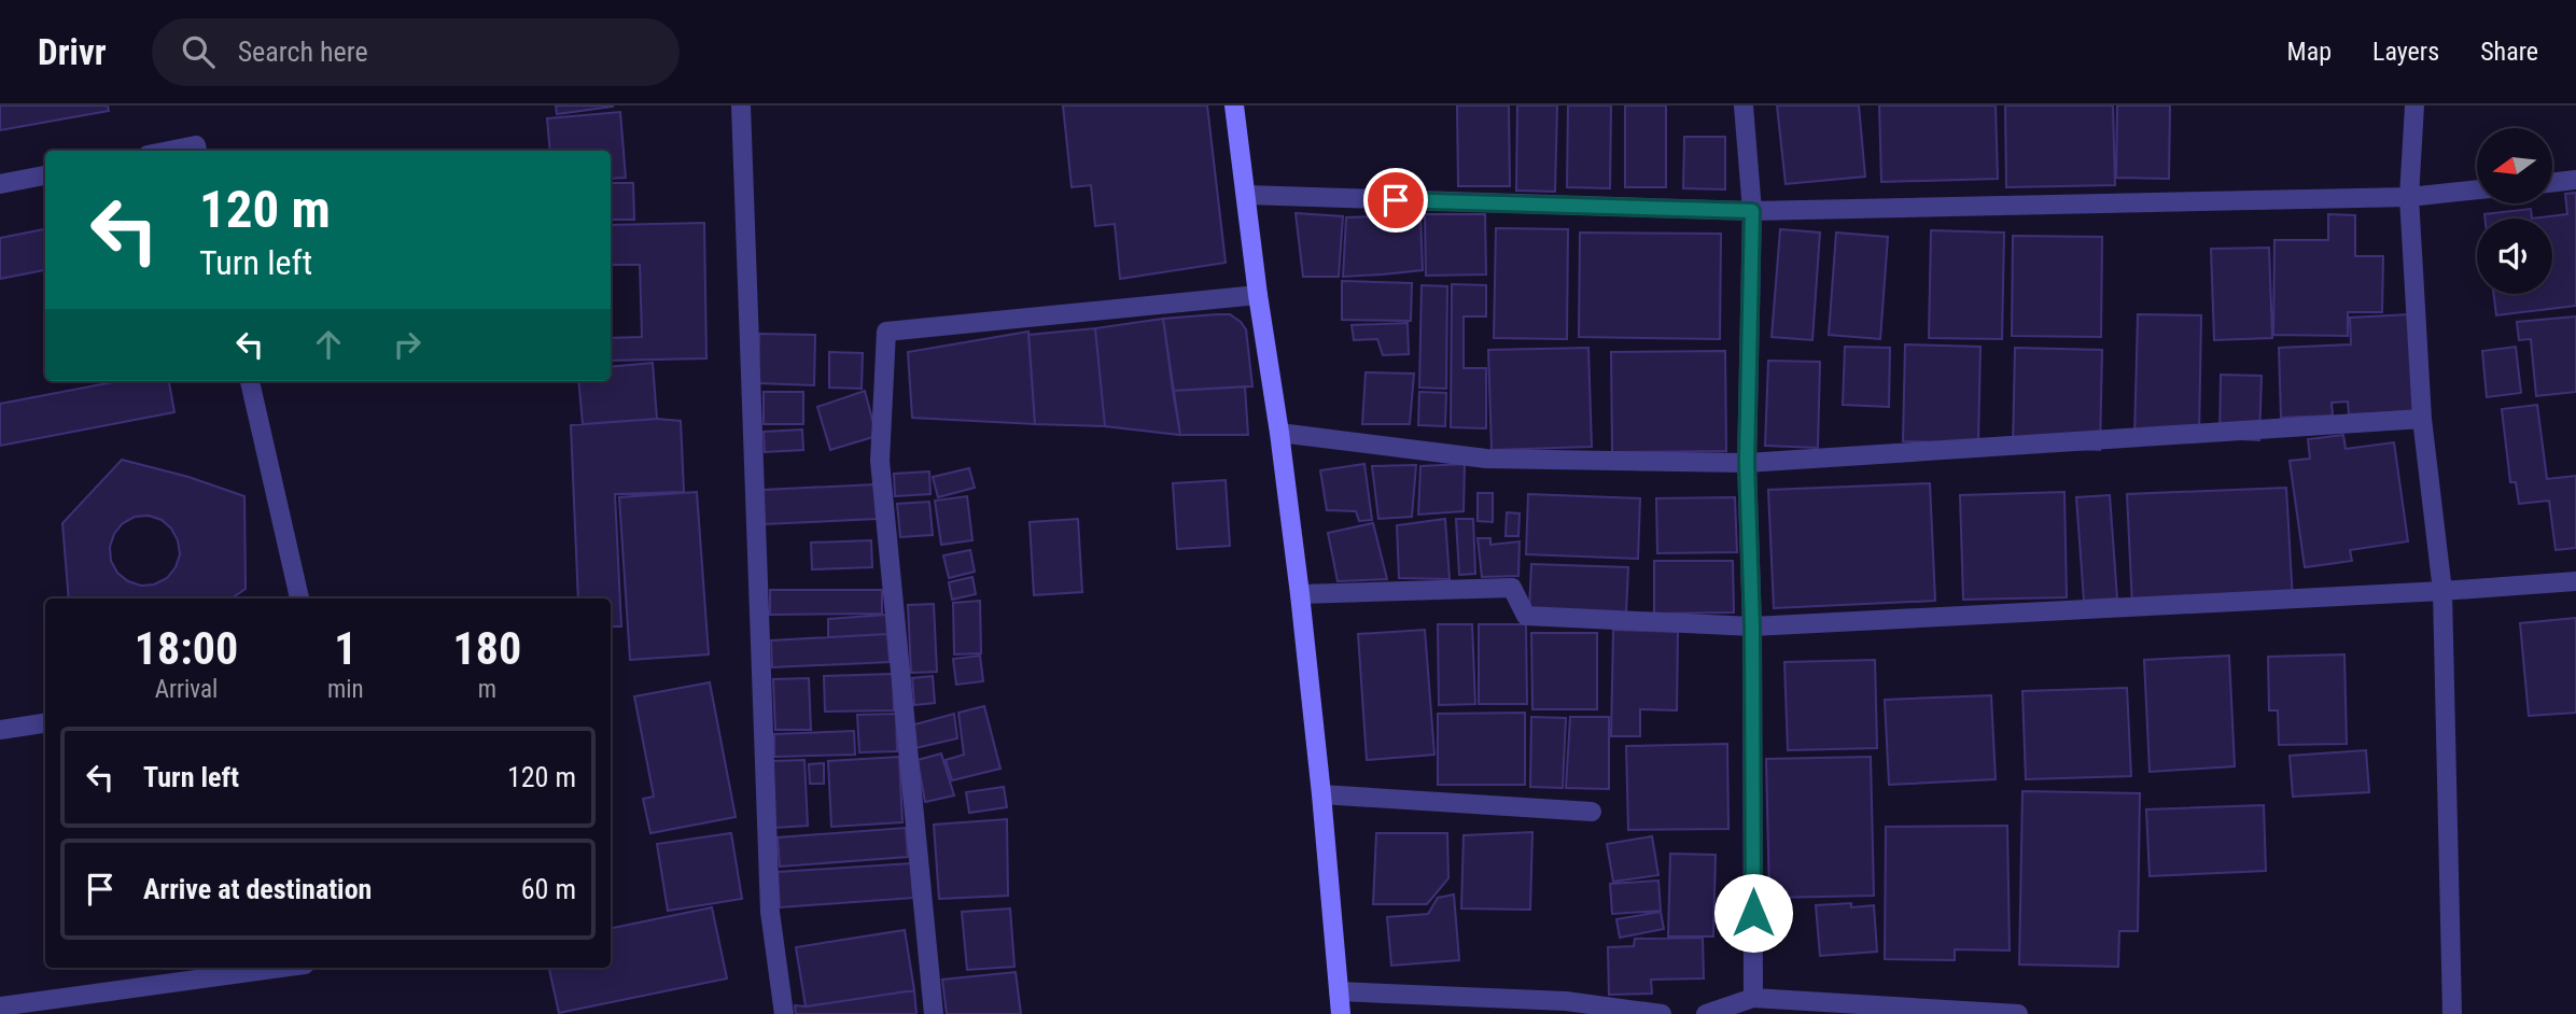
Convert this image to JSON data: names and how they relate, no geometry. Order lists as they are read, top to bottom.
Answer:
{
  "north": "left",
  "page": {
    "header": "Drivr",
    "search": "Search here",
    "nav": ["Map", "Layers", "Share"],
    "turn": ["120 m", "Turn left"],
    "eta": [
      "18:00",
      "Arrival",
      "1",
      "min",
      "180",
      "m"
    ],
    "list": [
      {
        "name": "Turn left",
        "value": "120 m"
      },
      {
        "name": "Arrive at destination",
        "value": "60 m"
      }
    ]
  }
}
